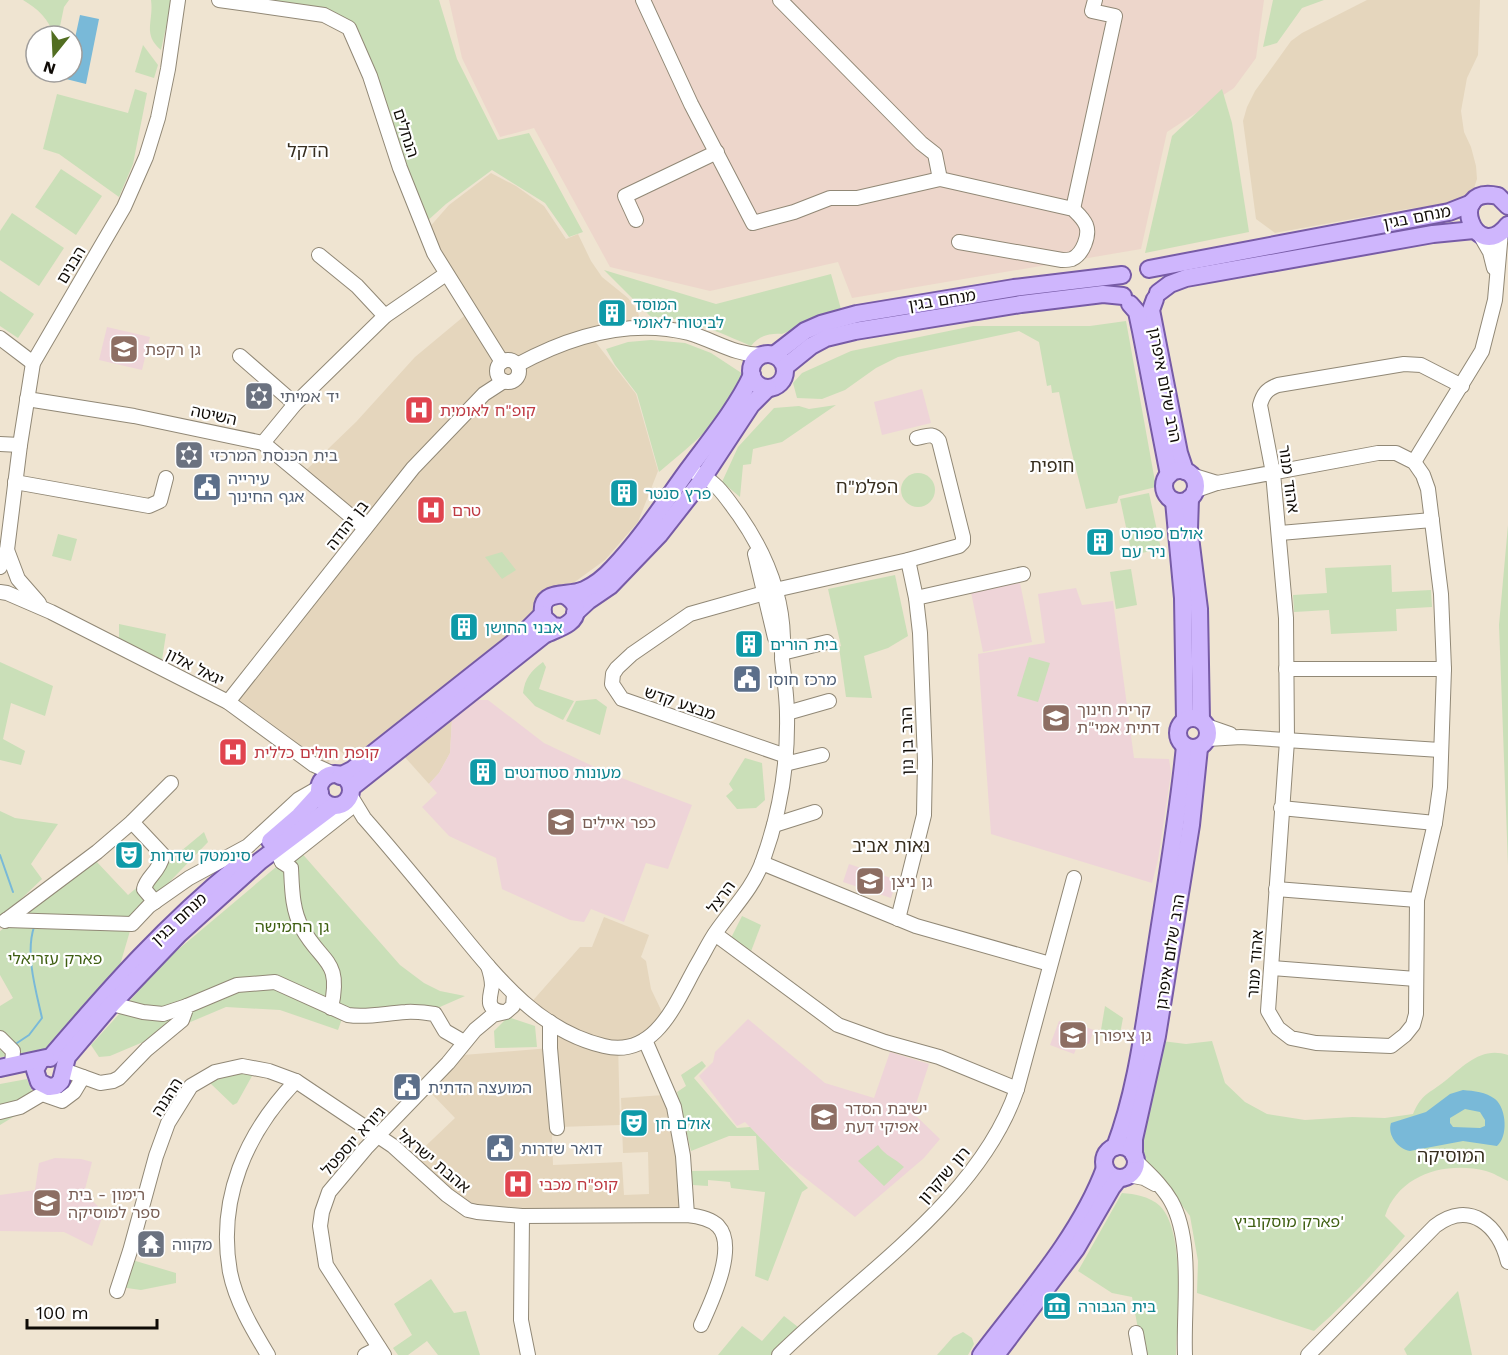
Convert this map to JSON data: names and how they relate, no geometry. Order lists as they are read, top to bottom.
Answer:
{
  "streets": {
    "main road": ["מנחם בגין", "הרב שלום איפרגן"],
    "street": [
      "הנחלים",
      "הבנים",
      "השיטה",
      "אהוד מנור",
      "בן יהודה",
      "יגאל אלון",
      "מבצע קדש",
      "הרב בן נון",
      "הרצל",
      "ההגנה",
      "גיורא יוספטל",
      "אהבת ישראל",
      "רון שוקרון"
    ]
  },
  "crossings": [
    ["הנחלים", "בן יהודה"],
    ["מנחם בגין", "הרב שלום איפרגן"],
    ["מנחם בגין", "יגאל אלון"],
    ["מנחם בגין", "הרצל"],
    ["הבנים", "השיטה"],
    ["הבנים", "יגאל אלון"],
    ["השיטה", "בן יהודה"],
    ["בן יהודה", "יגאל אלון"],
    ["יגאל אלון", "הרצל"],
    ["מבצע קדש", "הרצל"],
    ["הרצל", "גיורא יוספטל"],
    ["ההגנה", "גיורא יוספטל"],
    ["ההגנה", "אהבת ישראל"],
    ["גיורא יוספטל", "אהבת ישראל"]
  ],
  "districts": [
    "הדקל",
    "חופית",
    "הפלמ\"ח",
    "נאות אביב",
    "המוסיקה"
  ],
  "parks": ["גן החמישה", "פארק עזריאלי", "פארק מוסקוביץ'"],
  "places": {
    "building": [
      "המוסד לביטוח לאומי",
      "פרץ סנטר",
      "אולם ספורט ניר עם",
      "אבני החושן",
      "בית הורים",
      "מעונות סטודנטים"
    ],
    "school or university": [
      "גן רקפת",
      "קרית חינוך דתית אמי\"ת",
      "כפר איילים",
      "גן ניצן",
      "גן ציפורן",
      "ישיבת הסדר אפיקי דעת",
      "רימון - בית ספר למוסיקה"
    ],
    "synagogue": ["יד אמיתי", "בית הכנסת המרכזי"],
    "hospital": [
      "קופ\"ח לאומית",
      "טרם",
      "קופת חולים כללית",
      "קופ\"ח מכבי"
    ],
    "public building": [
      "עירייה אגף החינוך",
      "מרכז חוסן",
      "המועצה הדתית",
      "דואר שדרות"
    ],
    "theatre": ["סינמטק שדרות", "אולם חן"],
    "temple": ["מקווה"],
    "museum": ["בית הגבורה"]
  },
  "scale_bar": "100 m",
  "north": "bottom"
}
